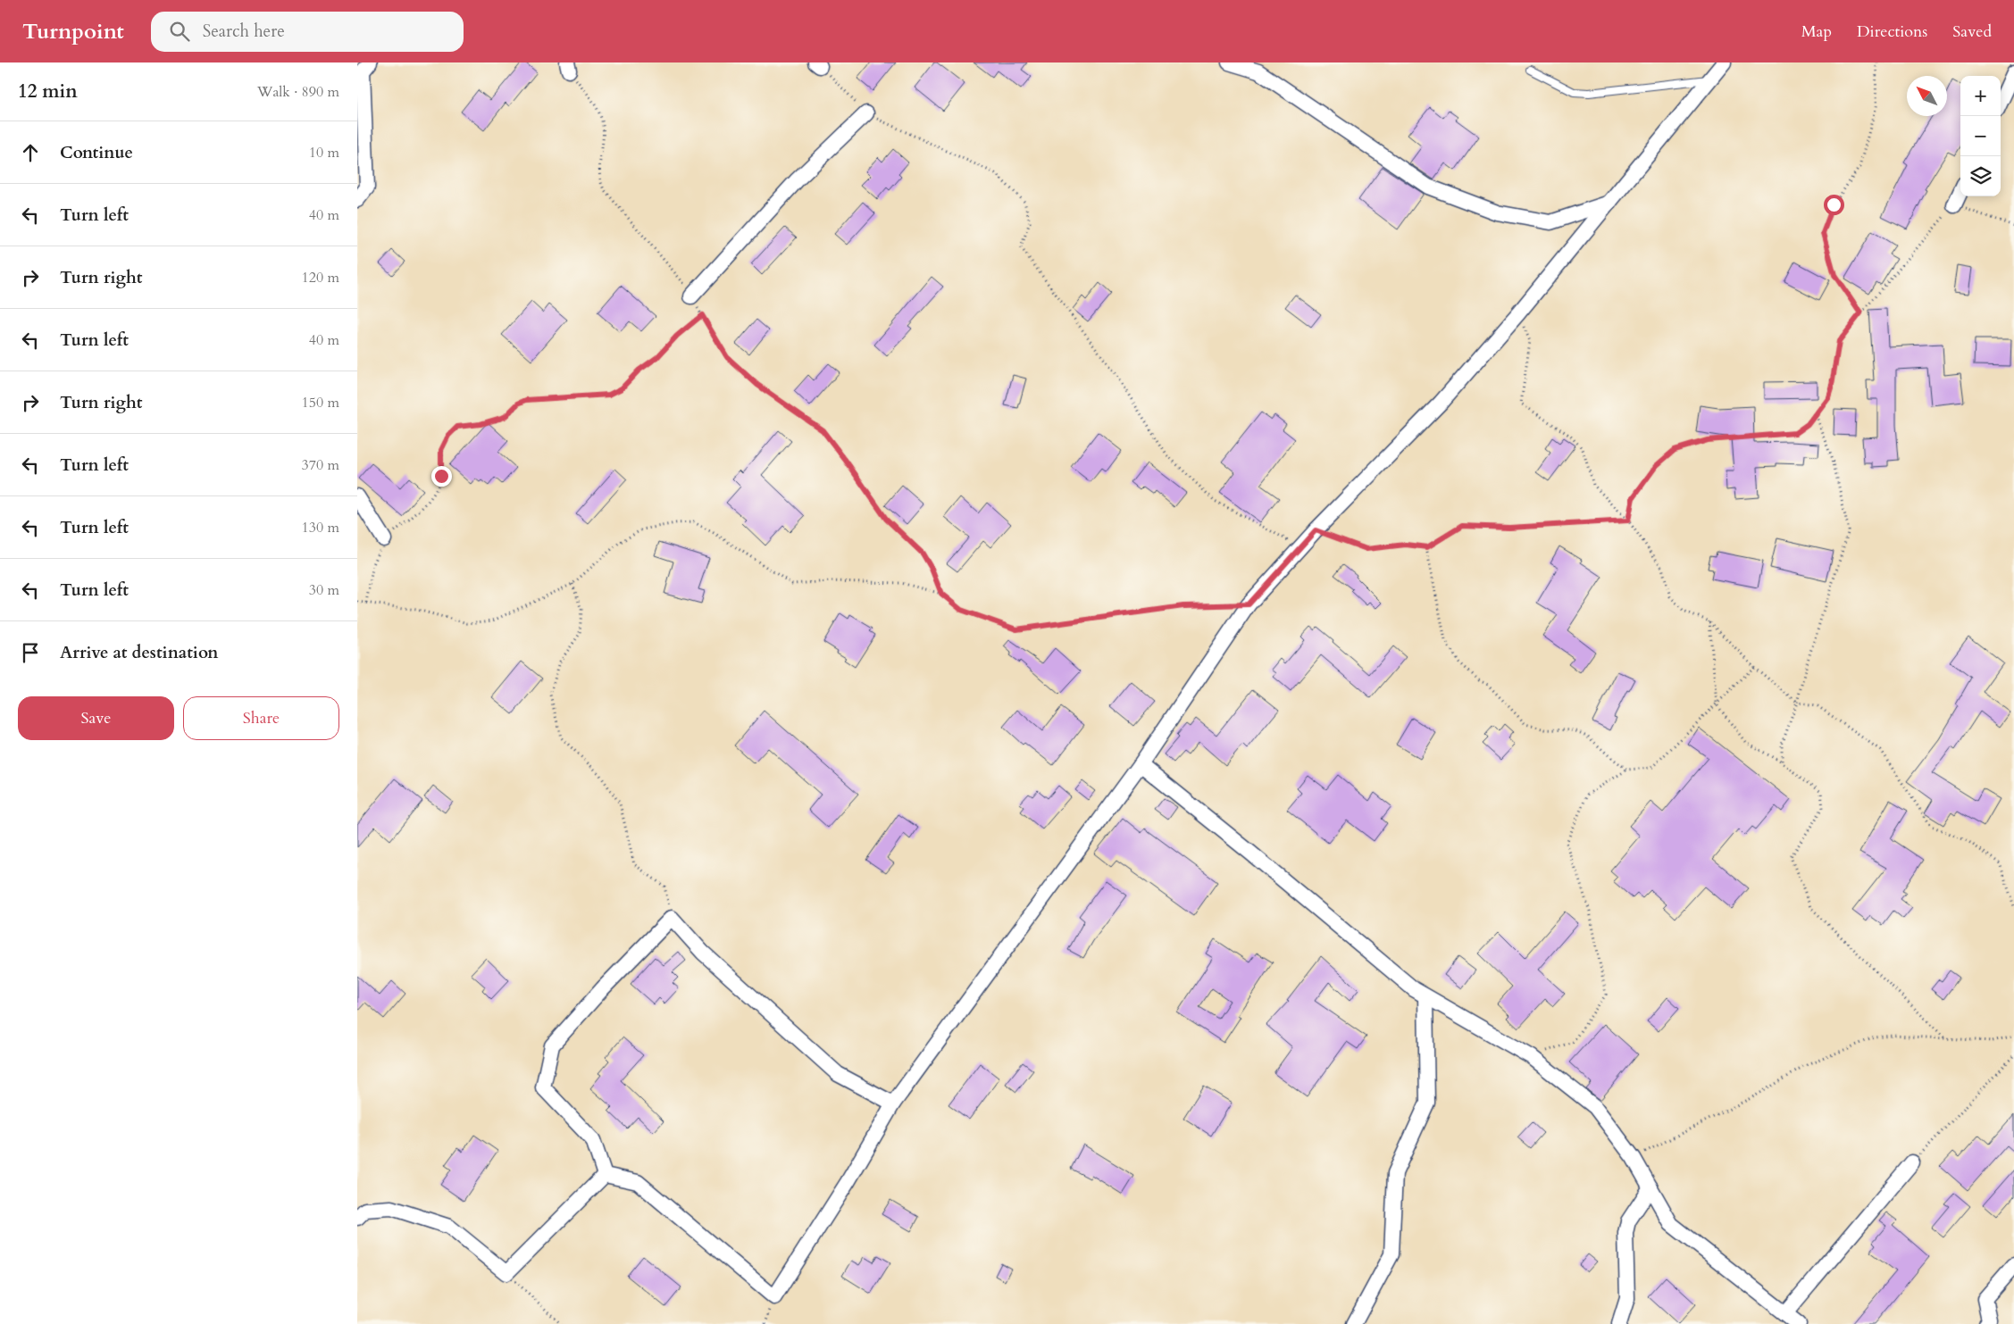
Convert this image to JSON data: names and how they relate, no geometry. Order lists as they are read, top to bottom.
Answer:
{
  "north": "top left",
  "page": {
    "header": "Turnpoint",
    "search": "Search here",
    "nav": ["Map", "Directions", "Saved"],
    "heading": ["12 min", "Walk · 890 m"],
    "map_buttons": ["+", "−"],
    "list": [
      ["Continue", "10 m"],
      ["Turn left", "40 m"],
      ["Turn right", "120 m"],
      ["Turn left", "40 m"],
      ["Turn right", "150 m"],
      ["Turn left", "370 m"],
      ["Turn left", "130 m"],
      ["Turn left", "30 m"],
      "Arrive at destination"
    ],
    "buttons": ["Save", "Share"]
  }
}
